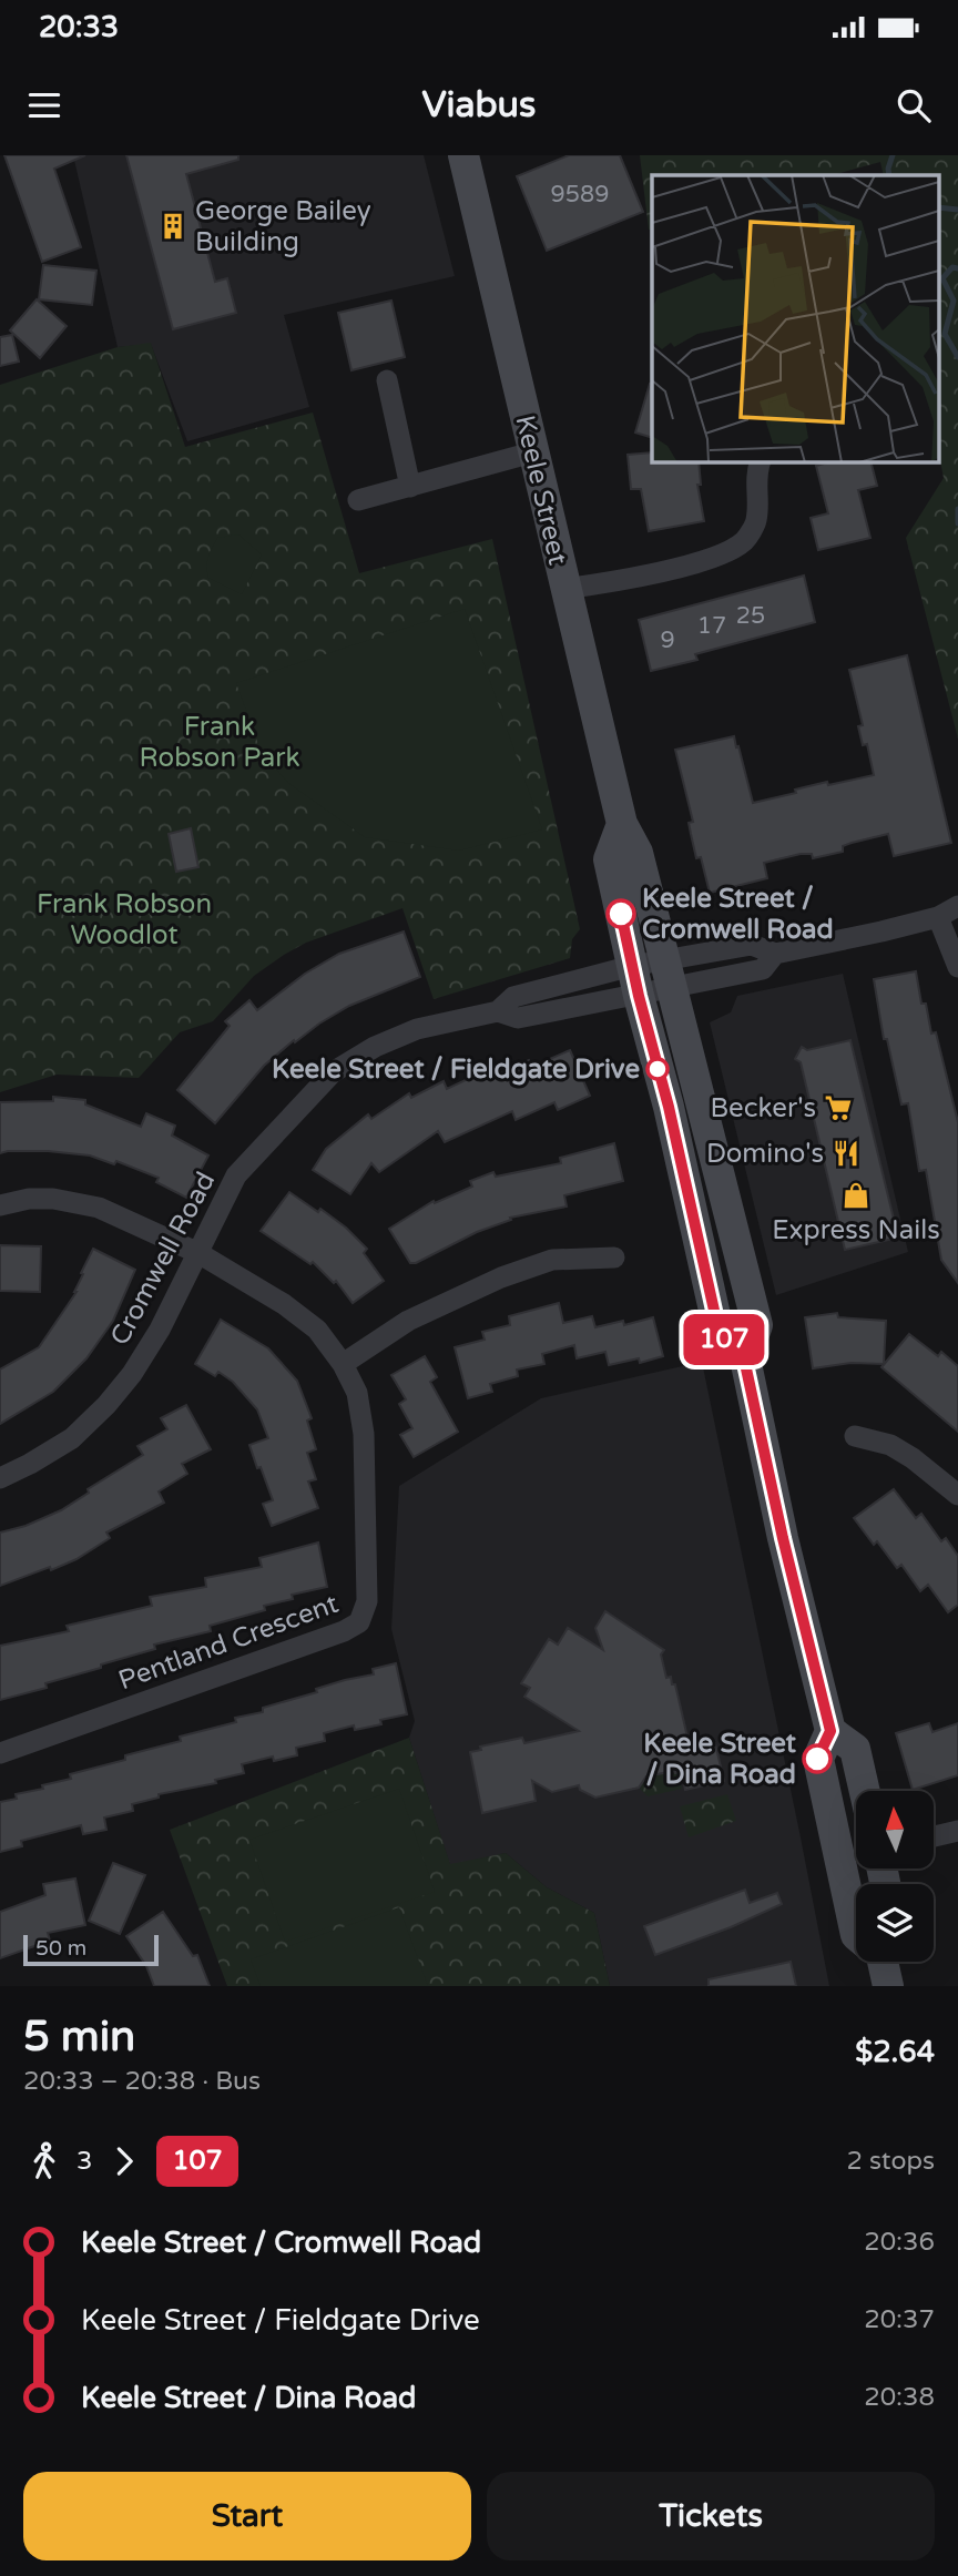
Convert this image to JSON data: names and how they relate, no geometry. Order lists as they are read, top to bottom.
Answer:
{
  "streets": {
    "main road": ["Keele Street"],
    "street": ["Cromwell Road", "Pentland Crescent"]
  },
  "crossings": [
    ["Cromwell Road", "Pentland Crescent"]
  ],
  "parks": ["Frank Robson Park", "Frank Robson Woodlot"],
  "places": {
    "building": ["George Bailey Building"],
    "other": ["Keele Street / Cromwell Road", "Keele Street / Fieldgate Drive", "Keele Street / Dina Road"],
    "supermarket": ["Becker's"],
    "restaurant": ["Domino's"],
    "shop": ["Express Nails"]
  },
  "lines": ["bus line 107"],
  "house_numbers": [
    "9589",
    "25",
    "17",
    "9"
  ],
  "scale_bar": "50 m",
  "north": "top",
  "page": {
    "status": "20:33",
    "header": "Viabus",
    "on_map": "107",
    "scale": "50 m",
    "heading": ["5 min", "20:33 – 20:38 · Bus", "$2.64"],
    "legs": ["3", "107", "2 stops"],
    "list": [
      {
        "name": "Keele Street / Cromwell Road",
        "value": "20:36"
      },
      {
        "name": "Keele Street / Fieldgate Drive",
        "value": "20:37"
      },
      {
        "name": "Keele Street / Dina Road",
        "value": "20:38"
      }
    ],
    "buttons": ["Start", "Tickets"]
  }
}
